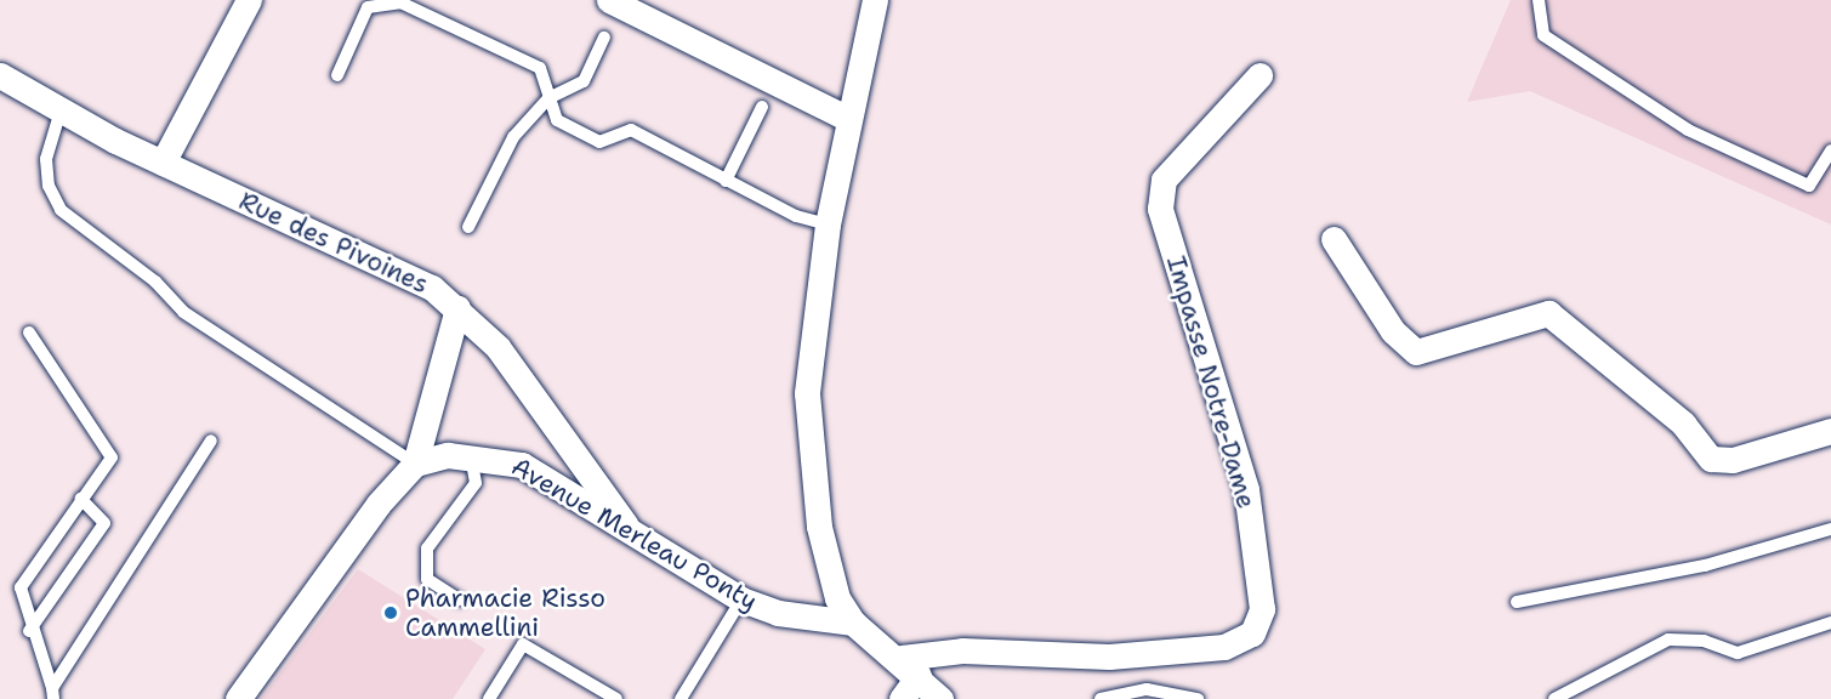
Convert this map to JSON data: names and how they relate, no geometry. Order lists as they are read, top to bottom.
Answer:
{
  "streets": {
    "street": ["Rue des Pivoines", "Impasse Notre-Dame", "Avenue Merleau Ponty"]
  },
  "crossings": [
    ["Rue des Pivoines", "Avenue Merleau Ponty"]
  ],
  "places": ["Pharmacie Risso Cammellini"]
}
